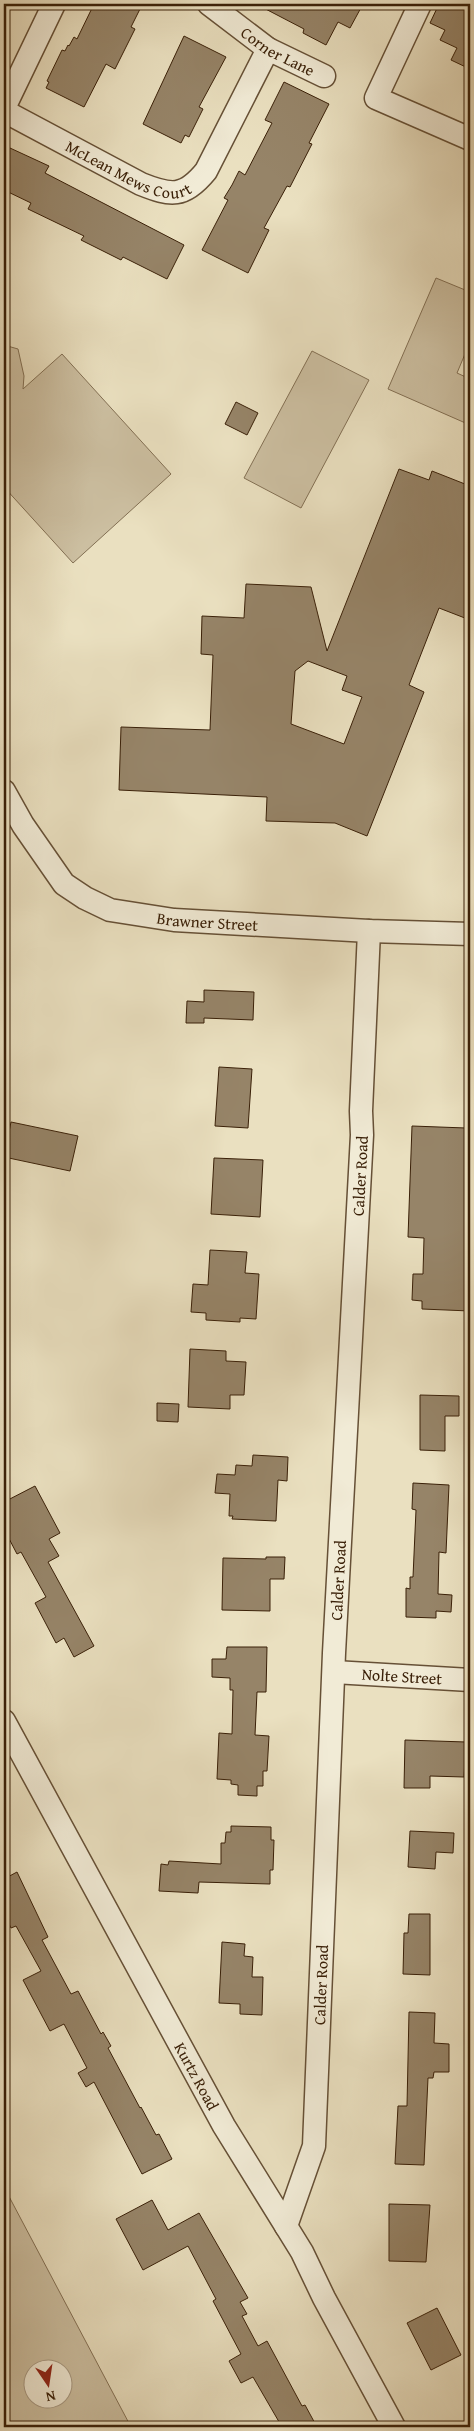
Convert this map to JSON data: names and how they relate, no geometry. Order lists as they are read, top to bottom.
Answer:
{
  "streets": {
    "street": [
      "Corner Lane",
      "McLean Mews Court",
      "Brawner Street",
      "Calder Road",
      "Nolte Street",
      "Kurtz Road"
    ]
  },
  "crossings": [
    ["Corner Lane", "McLean Mews Court"],
    ["Brawner Street", "Calder Road"],
    ["Calder Road", "Nolte Street"],
    ["Calder Road", "Kurtz Road"]
  ],
  "north": "bottom"
}
